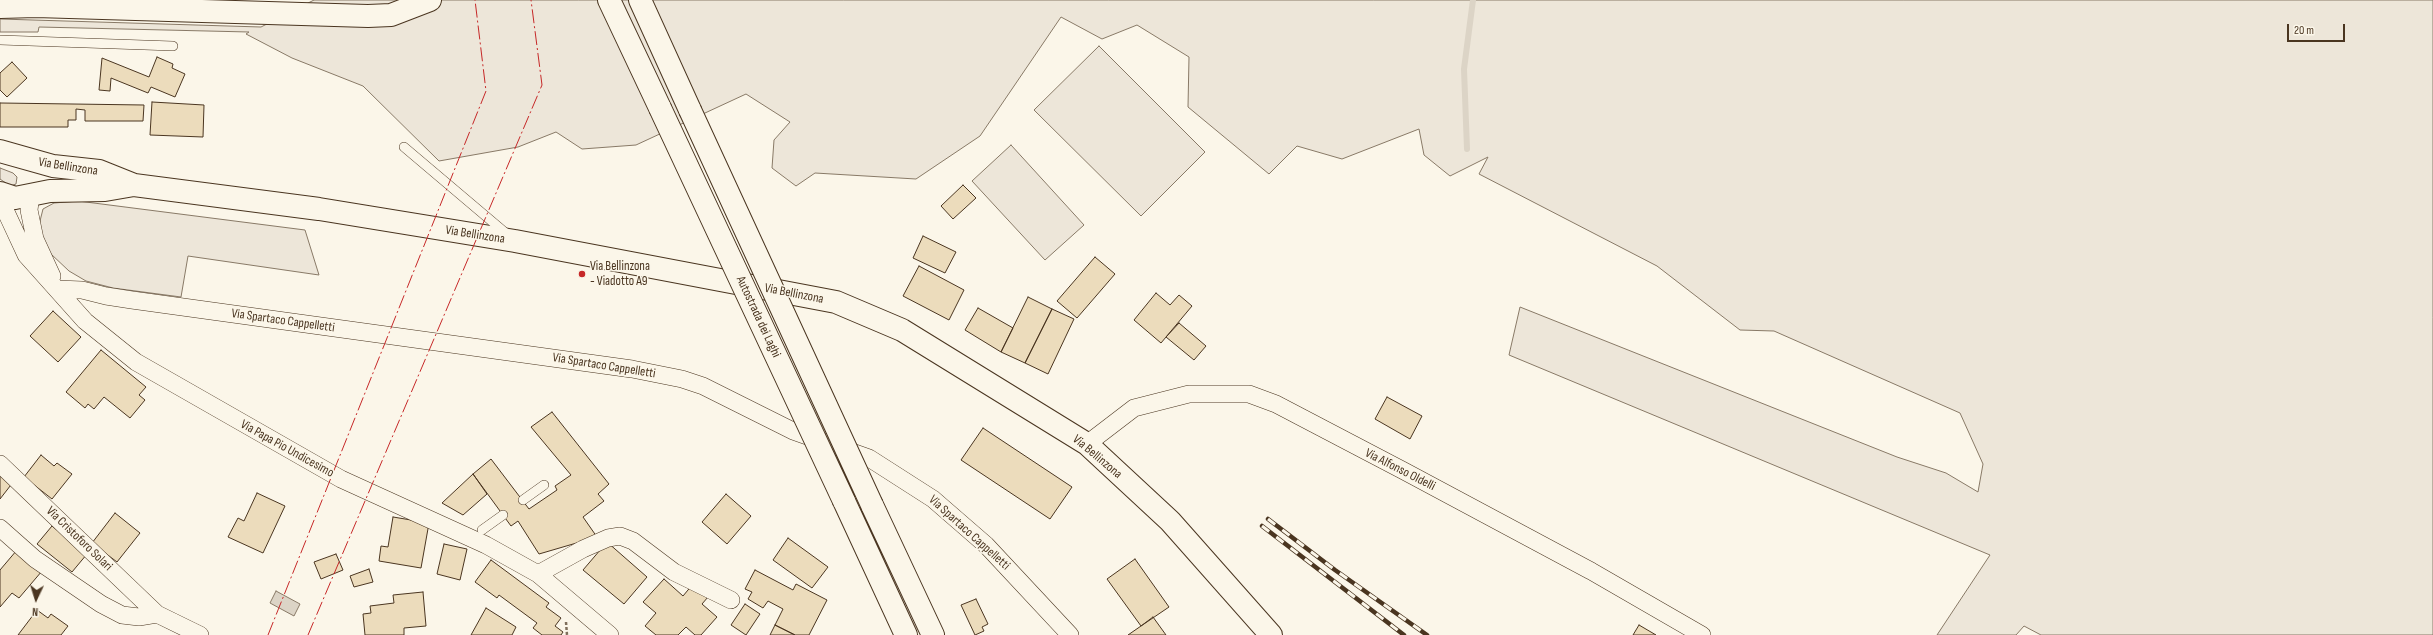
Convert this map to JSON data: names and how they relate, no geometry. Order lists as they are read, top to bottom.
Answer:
{
  "streets": {
    "main road": ["Via Bellinzona", "Autostrada dei Laghi"],
    "street": [
      "Via Spartaco Cappelletti",
      "Via Papa Pio Undicesimo",
      "Via Alfonso Oldelli",
      "Via Cristoforo Solari"
    ]
  },
  "crossings": [
    ["Via Bellinzona", "Via Papa Pio Undicesimo"],
    ["Via Bellinzona", "Via Alfonso Oldelli"],
    ["Via Spartaco Cappelletti", "Via Papa Pio Undicesimo"]
  ],
  "places": ["Via Bellinzona - Viadotto A9"],
  "scale_bar": "20 m",
  "north": "bottom"
}
